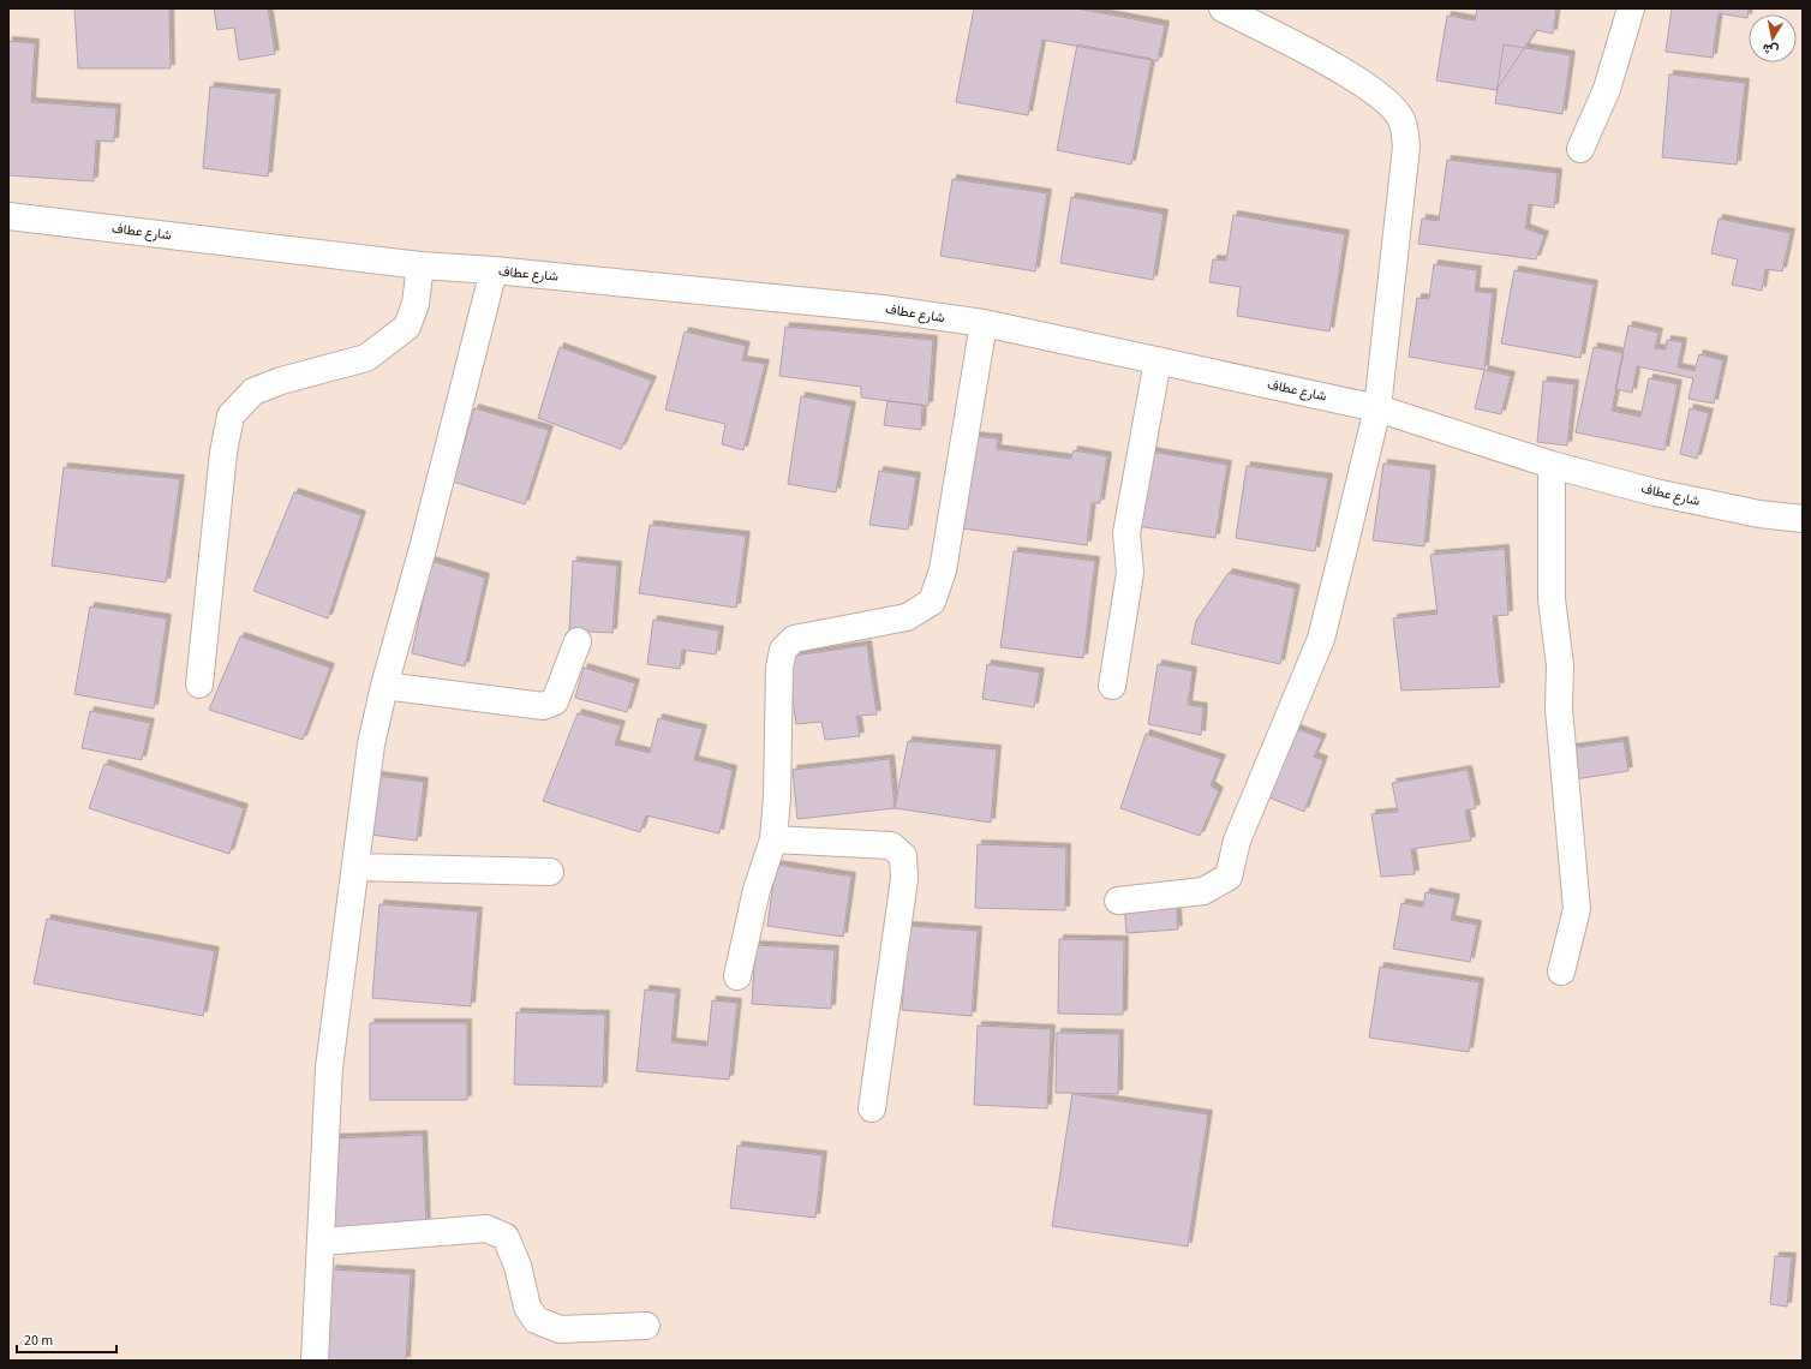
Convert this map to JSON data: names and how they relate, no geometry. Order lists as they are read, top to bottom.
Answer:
{
  "streets": {
    "street": ["شارع عطاف"]
  },
  "scale_bar": "20 m",
  "north": "bottom"
}
